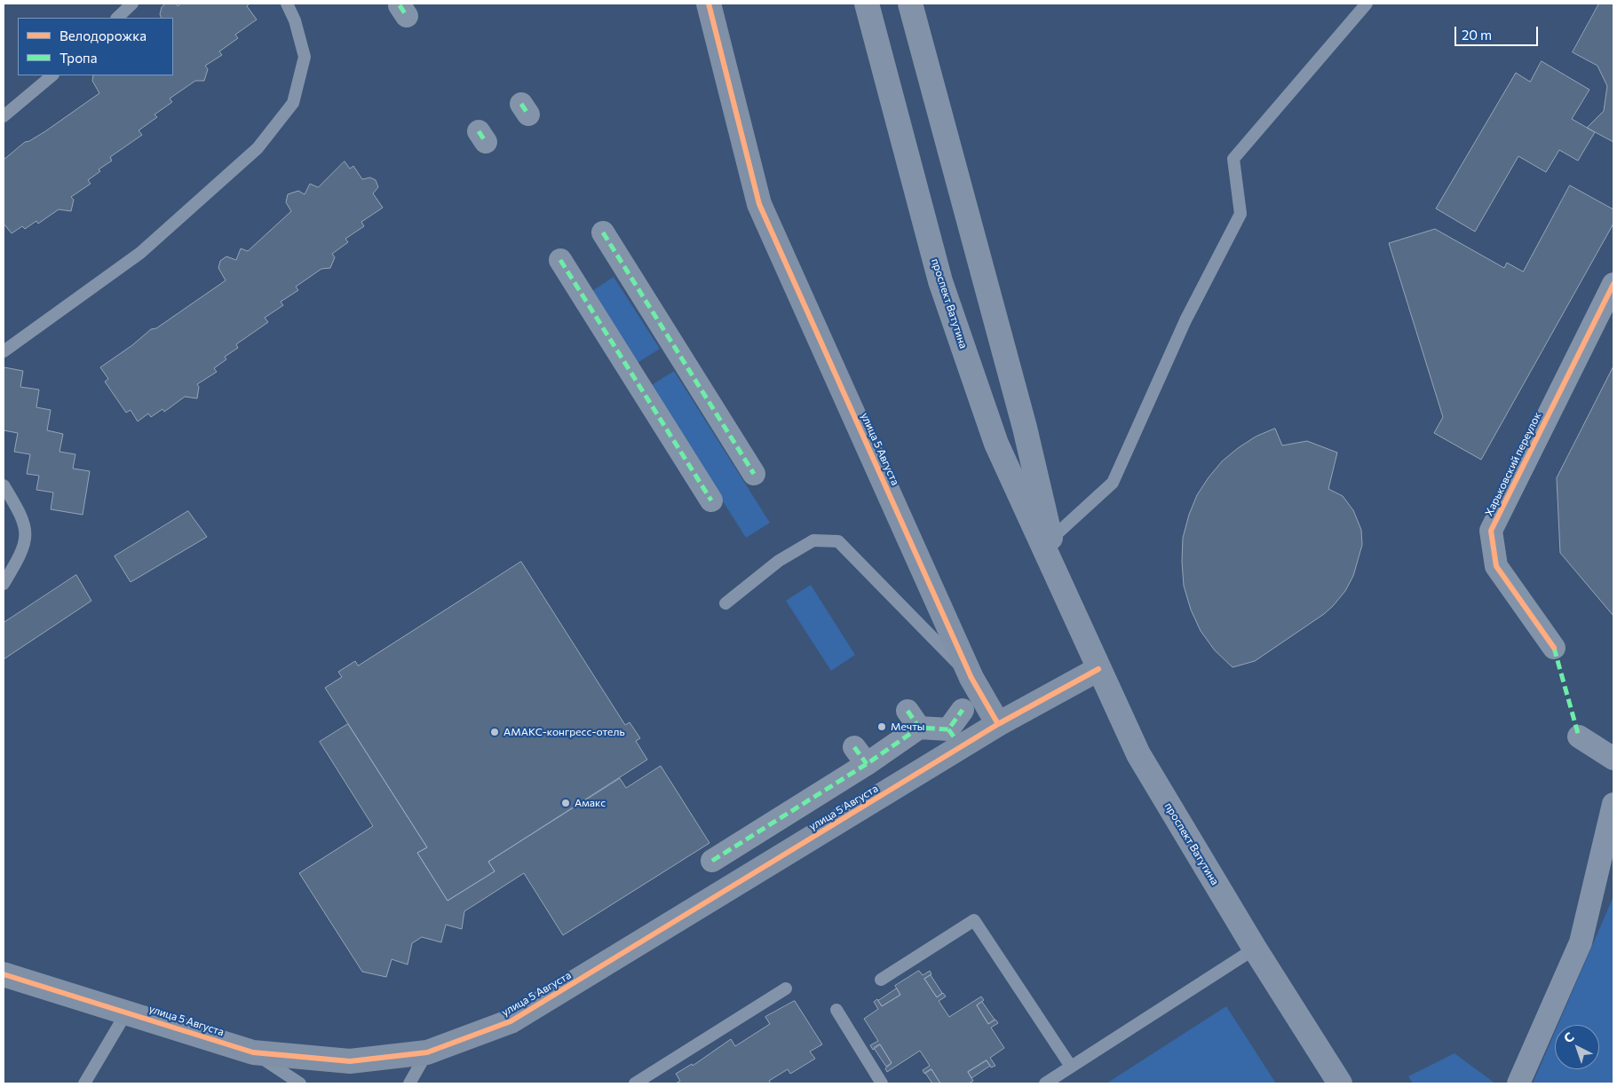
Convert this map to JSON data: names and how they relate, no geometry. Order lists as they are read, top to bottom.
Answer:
{
  "streets": {
    "main road": ["проспект Ватутина"],
    "street": ["улица 5 Августа", "Харьковский переулок"]
  },
  "crossings": [
    ["проспект Ватутина", "улица 5 Августа"]
  ],
  "places": ["Мечты", "АМАКС-конгресс-отель", "Амакс"],
  "legend": ["Велодорожка", "Тропа"],
  "scale_bar": "20 m",
  "north": "top left"
}
